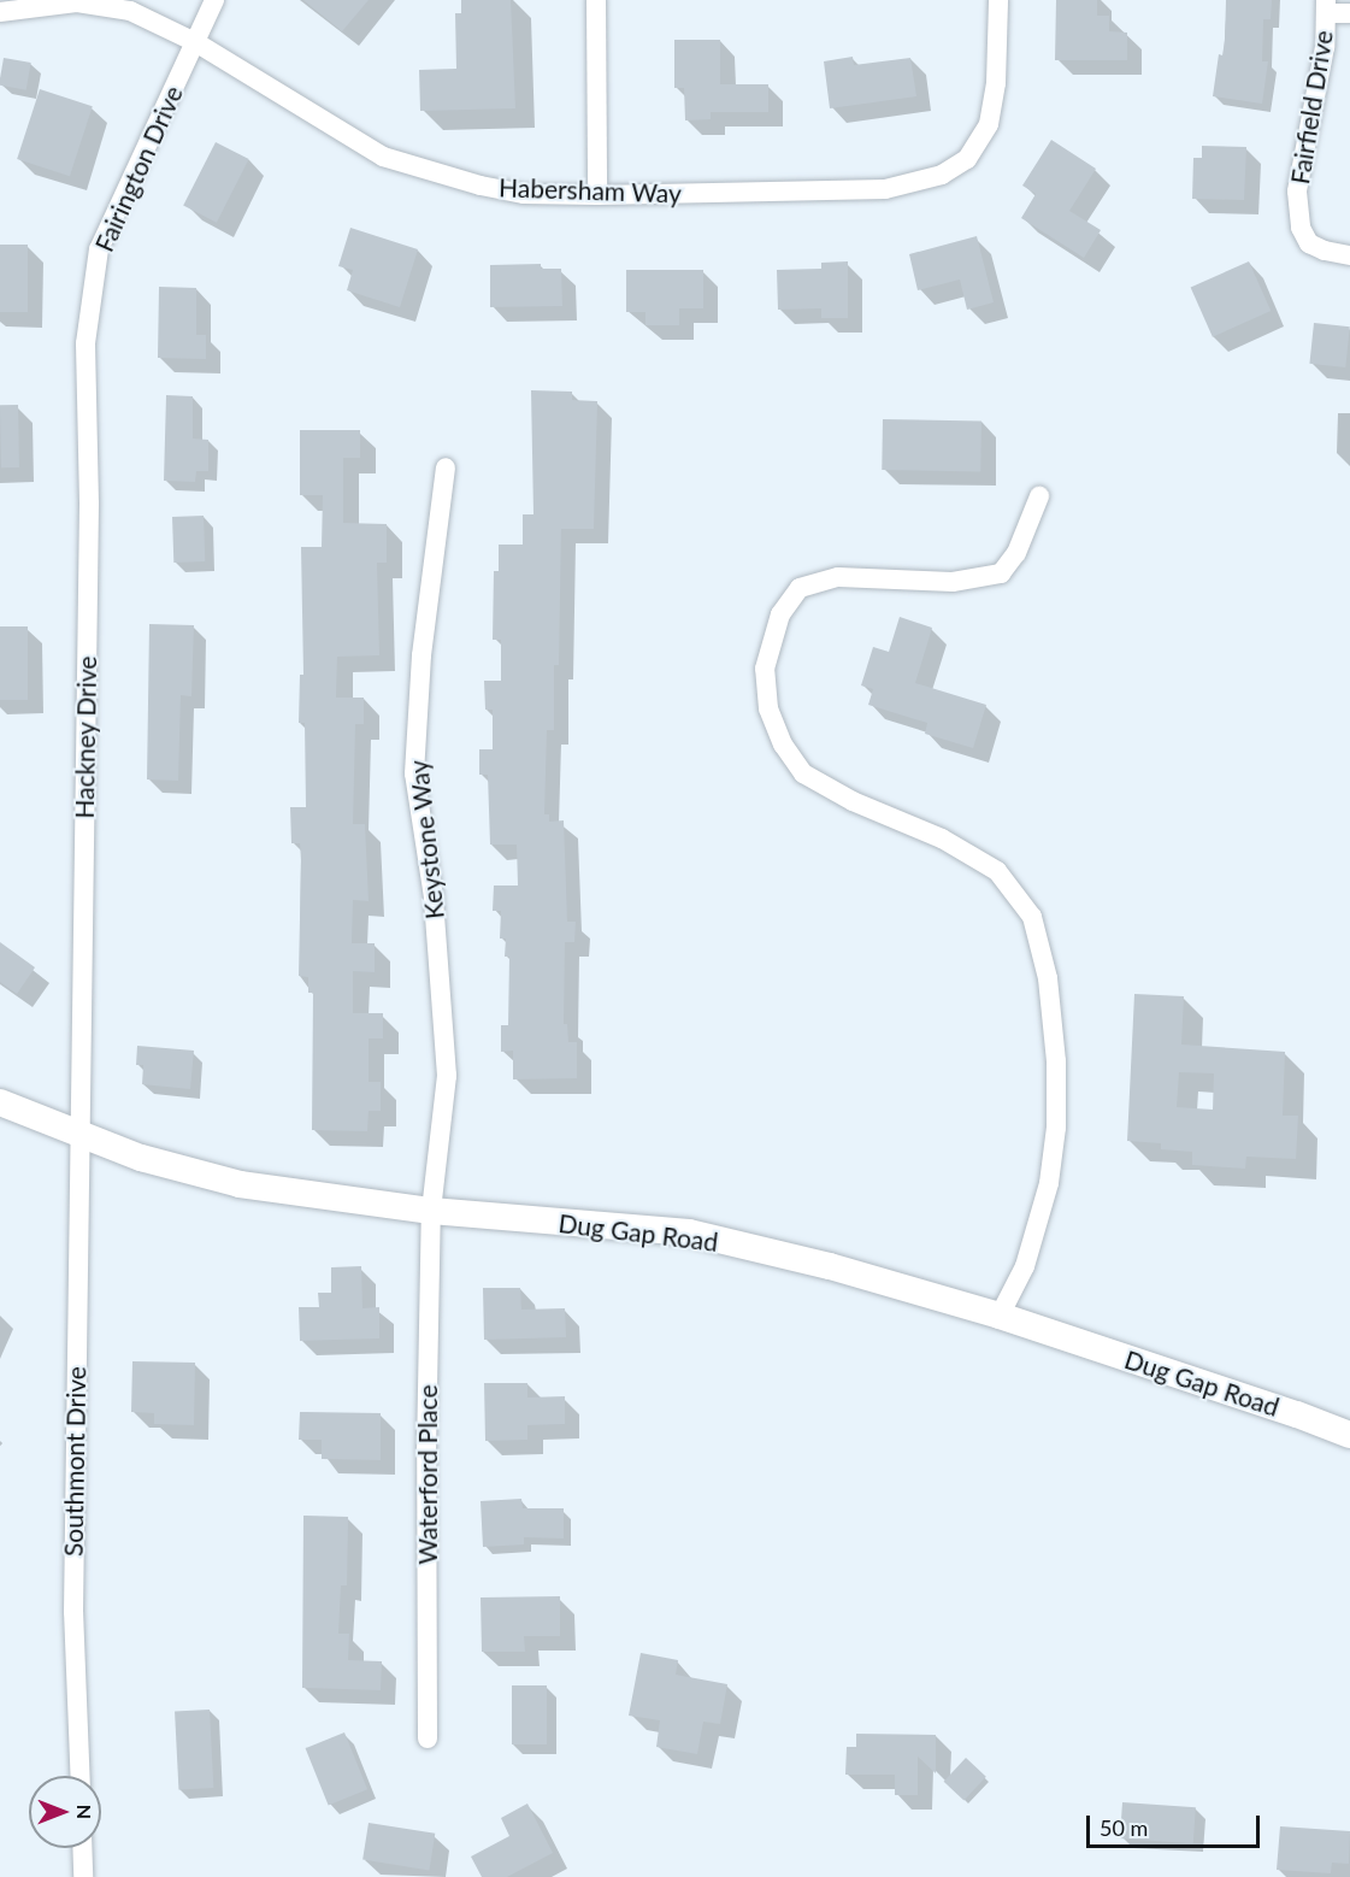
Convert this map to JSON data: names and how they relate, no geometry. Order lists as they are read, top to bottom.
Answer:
{
  "streets": {
    "street": [
      "Fairfield Drive",
      "Fairington Drive",
      "Habersham Way",
      "Hackney Drive",
      "Keystone Way",
      "Dug Gap Road",
      "Southmont Drive",
      "Waterford Place"
    ]
  },
  "crossings": [
    ["Fairington Drive", "Habersham Way"],
    ["Fairington Drive", "Hackney Drive"],
    ["Hackney Drive", "Dug Gap Road"],
    ["Hackney Drive", "Southmont Drive"],
    ["Keystone Way", "Dug Gap Road"],
    ["Keystone Way", "Waterford Place"],
    ["Dug Gap Road", "Southmont Drive"],
    ["Dug Gap Road", "Waterford Place"]
  ],
  "scale_bar": "50 m",
  "north": "right"
}
